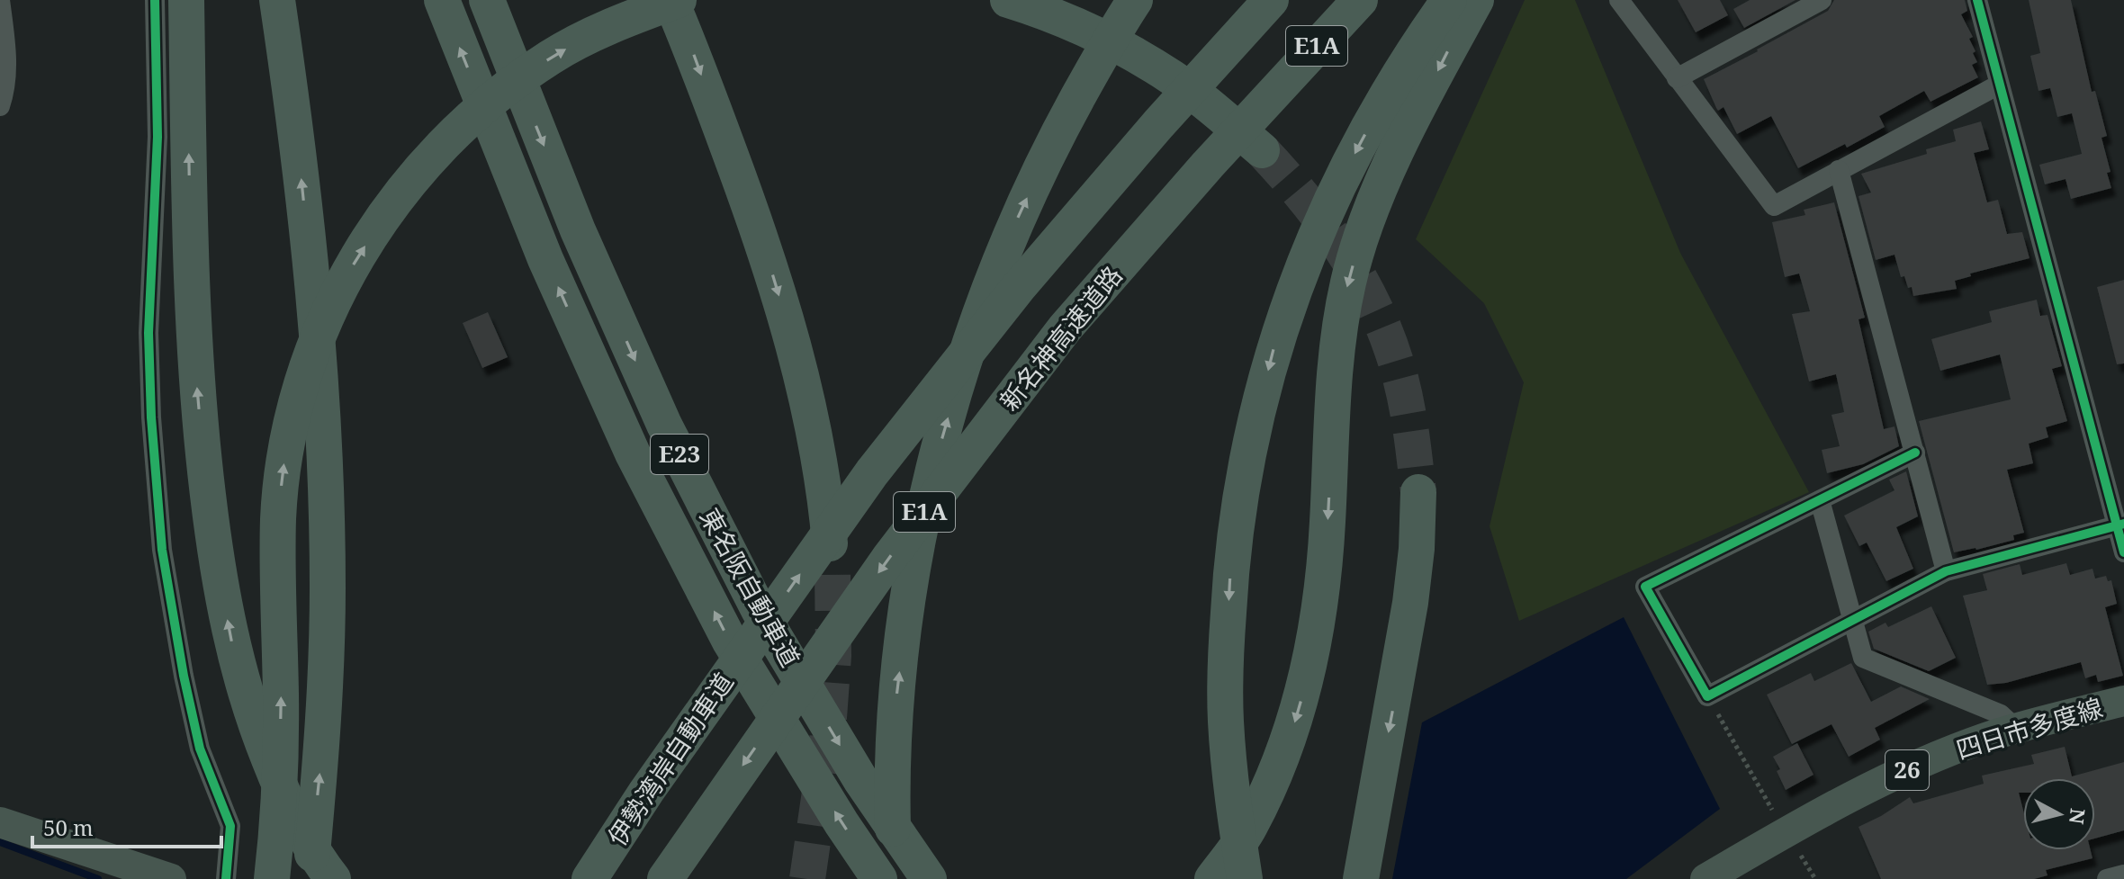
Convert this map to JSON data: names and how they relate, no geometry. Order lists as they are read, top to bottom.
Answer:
{
  "streets": {
    "highway": [
      "E1A",
      "新名神高速道路",
      "E23",
      "東名阪自動車道",
      "伊勢湾岸自動車道"
    ],
    "main road": ["四日市多度線", "26"]
  },
  "scale_bar": "50 m",
  "north": "right"
}
